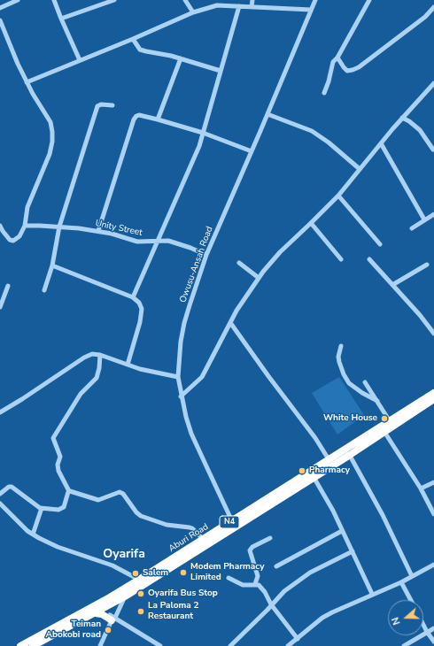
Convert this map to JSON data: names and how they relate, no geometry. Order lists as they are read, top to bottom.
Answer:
{
  "streets": {
    "highway": ["N4", "Aburi Road"],
    "street": ["Unity Street", "Owusu-Ansah Road"]
  },
  "crossings": [
    ["Unity Street", "Owusu-Ansah Road"],
    ["Owusu-Ansah Road", "Aburi Road"]
  ],
  "districts": ["Oyarifa"],
  "places": [
    "White House",
    "Pharmacy",
    "Modem Pharmacy Limited",
    "Salem",
    "Oyarifa Bus Stop",
    "La Paloma 2 Restaurant",
    "Teiman Abokobi road"
  ],
  "north": "left"
}
